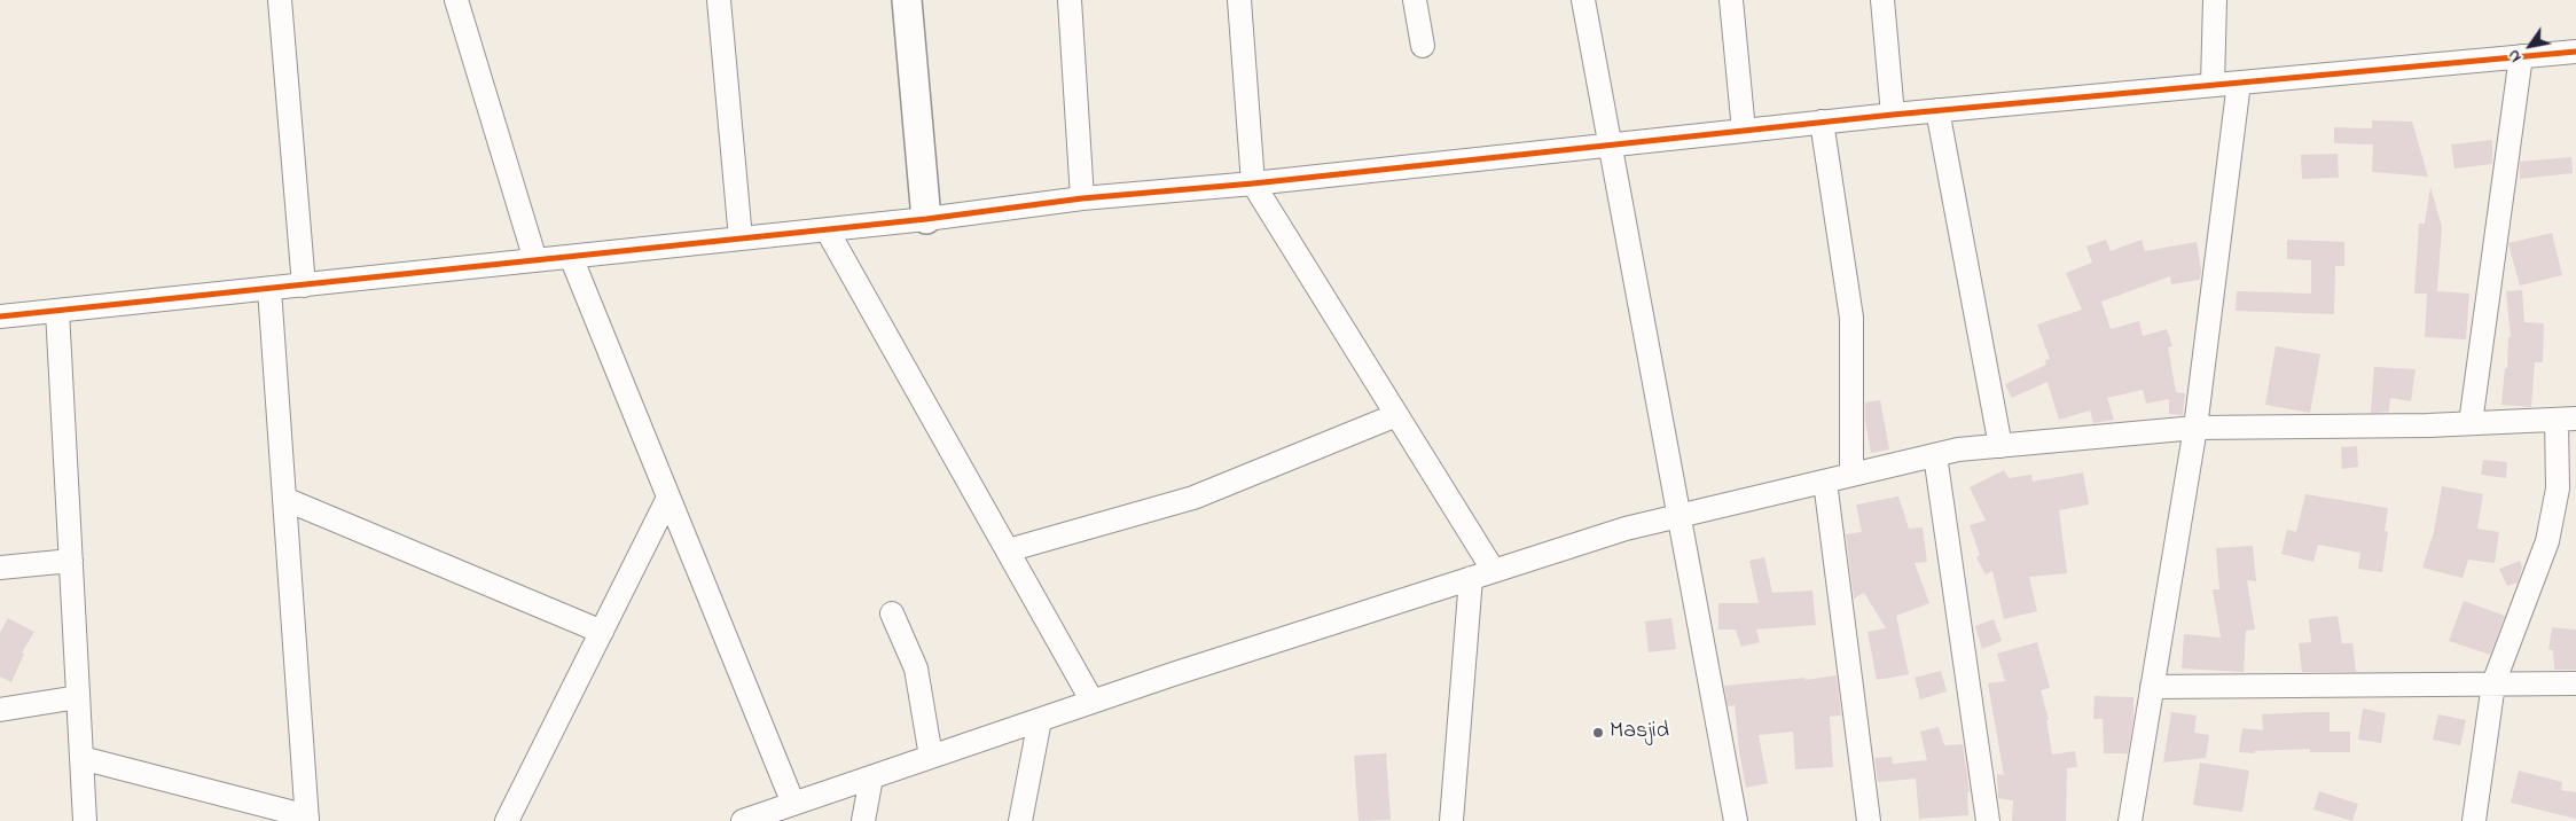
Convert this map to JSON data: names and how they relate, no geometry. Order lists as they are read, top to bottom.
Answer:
{
  "places": ["Masjid"],
  "north": "bottom left"
}
